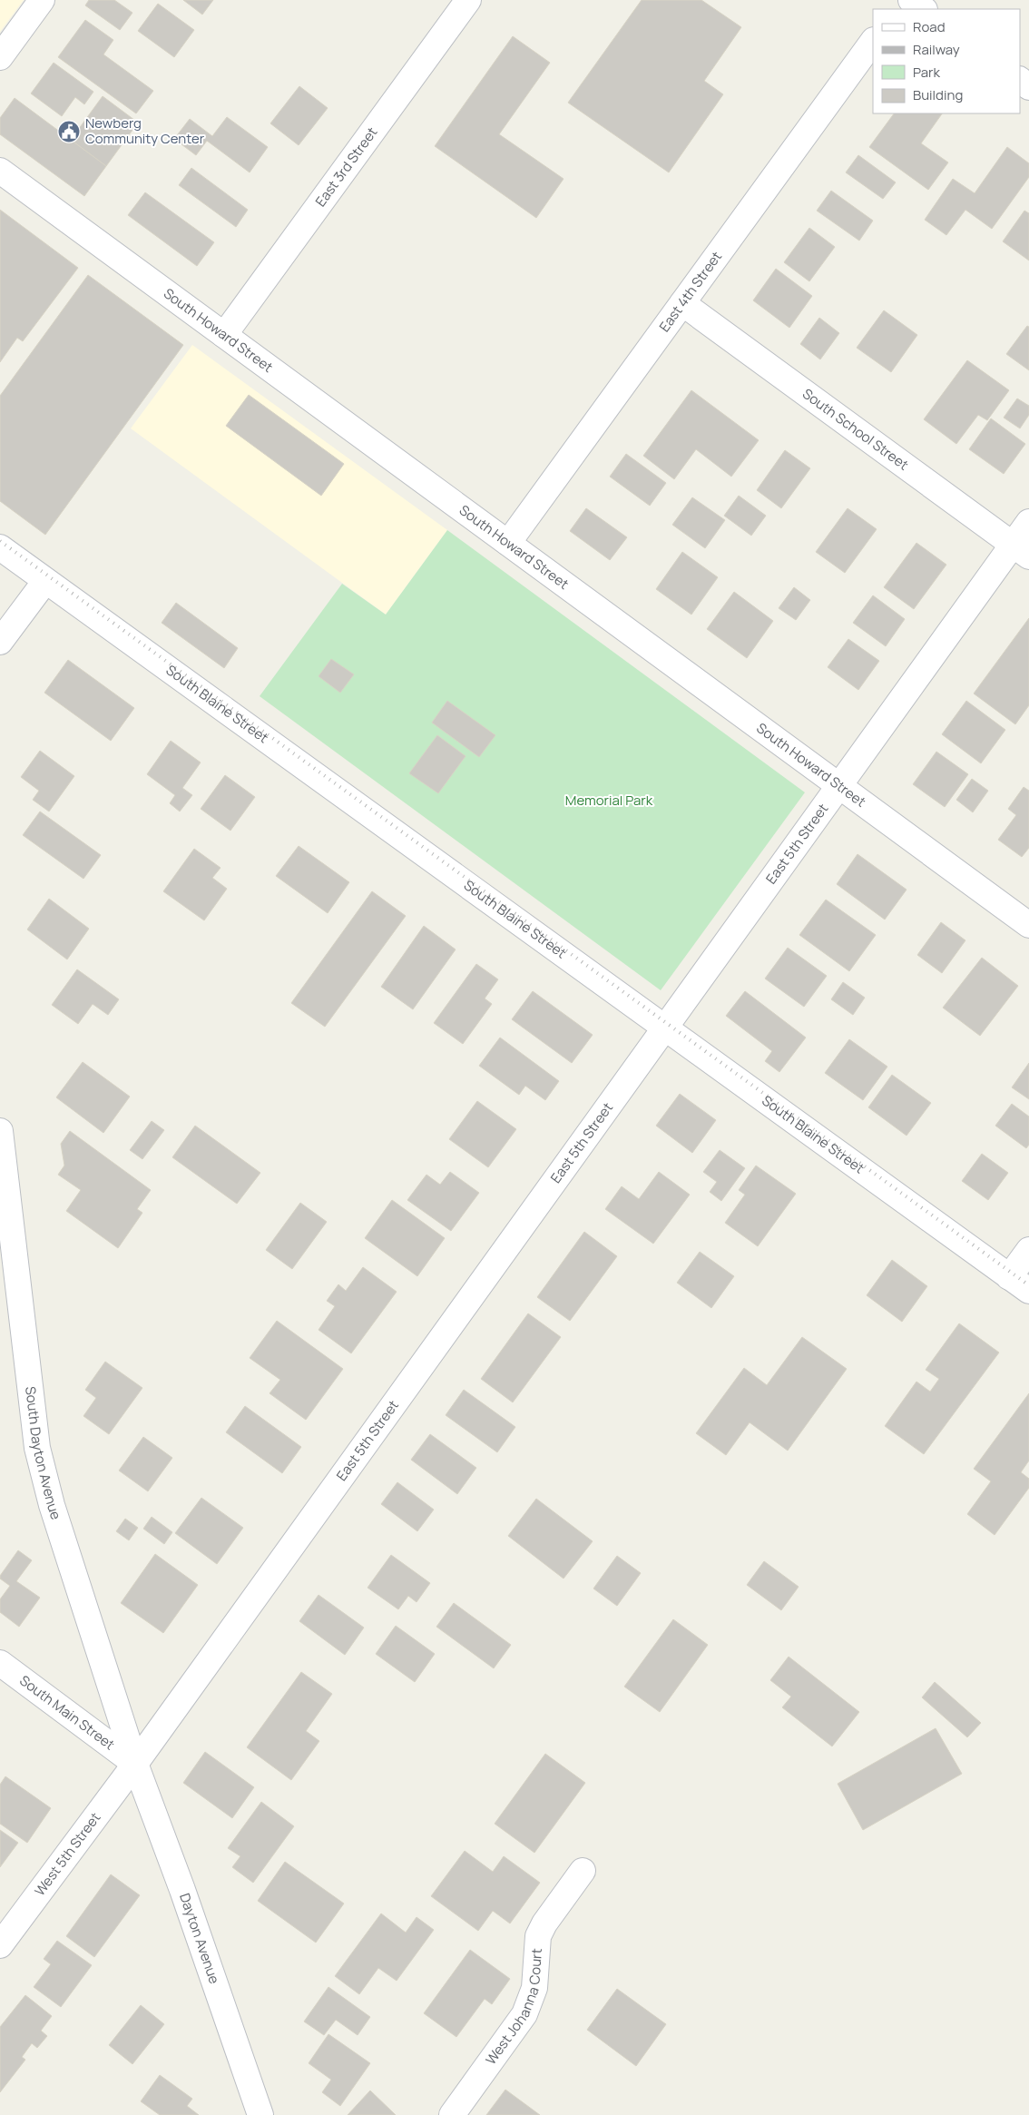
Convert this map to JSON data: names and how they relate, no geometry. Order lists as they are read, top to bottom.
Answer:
{
  "streets": {
    "street": [
      "East 3rd Street",
      "East 4th Street",
      "South Howard Street",
      "South School Street",
      "South Blaine Street",
      "East 5th Street",
      "South Dayton Avenue",
      "South Main Street",
      "West 5th Street",
      "Dayton Avenue",
      "West Johanna Court"
    ]
  },
  "crossings": [
    ["East 3rd Street", "South Howard Street"],
    ["East 4th Street", "South Howard Street"],
    ["East 4th Street", "South School Street"],
    ["South Howard Street", "East 5th Street"],
    ["South School Street", "East 5th Street"],
    ["South Blaine Street", "East 5th Street"],
    ["East 5th Street", "South Dayton Avenue"],
    ["East 5th Street", "South Main Street"],
    ["East 5th Street", "West 5th Street"],
    ["East 5th Street", "Dayton Avenue"],
    ["South Dayton Avenue", "South Main Street"],
    ["South Dayton Avenue", "West 5th Street"],
    ["South Dayton Avenue", "Dayton Avenue"],
    ["South Main Street", "West 5th Street"],
    ["South Main Street", "Dayton Avenue"],
    ["West 5th Street", "Dayton Avenue"]
  ],
  "parks": ["Memorial Park"],
  "places": {
    "public building": ["Newberg Community Center"]
  },
  "legend": [
    "Road",
    "Railway",
    "Park",
    "Building"
  ]
}
